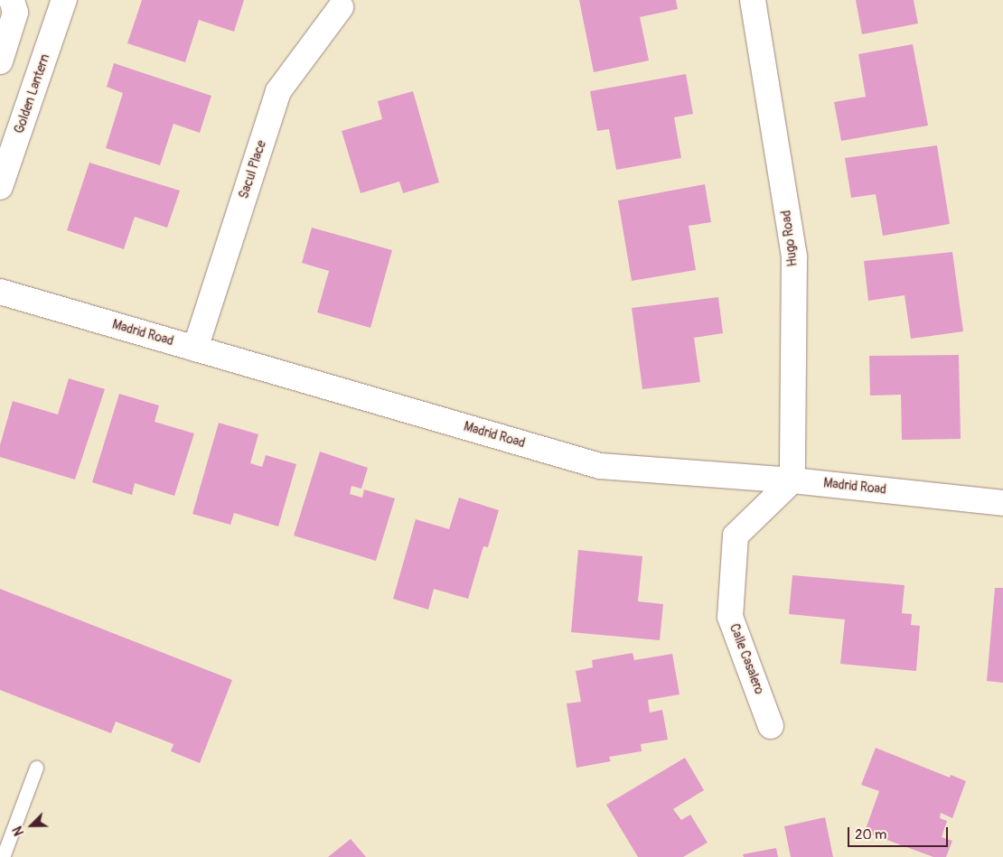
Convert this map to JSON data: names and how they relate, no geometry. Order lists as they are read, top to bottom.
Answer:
{
  "streets": {
    "street": [
      "Golden Lantern",
      "Sacul Place",
      "Hugo Road",
      "Madrid Road",
      "Calle Casalero"
    ]
  },
  "crossings": [
    ["Sacul Place", "Madrid Road"],
    ["Hugo Road", "Madrid Road"],
    ["Hugo Road", "Calle Casalero"],
    ["Madrid Road", "Calle Casalero"]
  ],
  "scale_bar": "20 m",
  "north": "bottom left"
}
